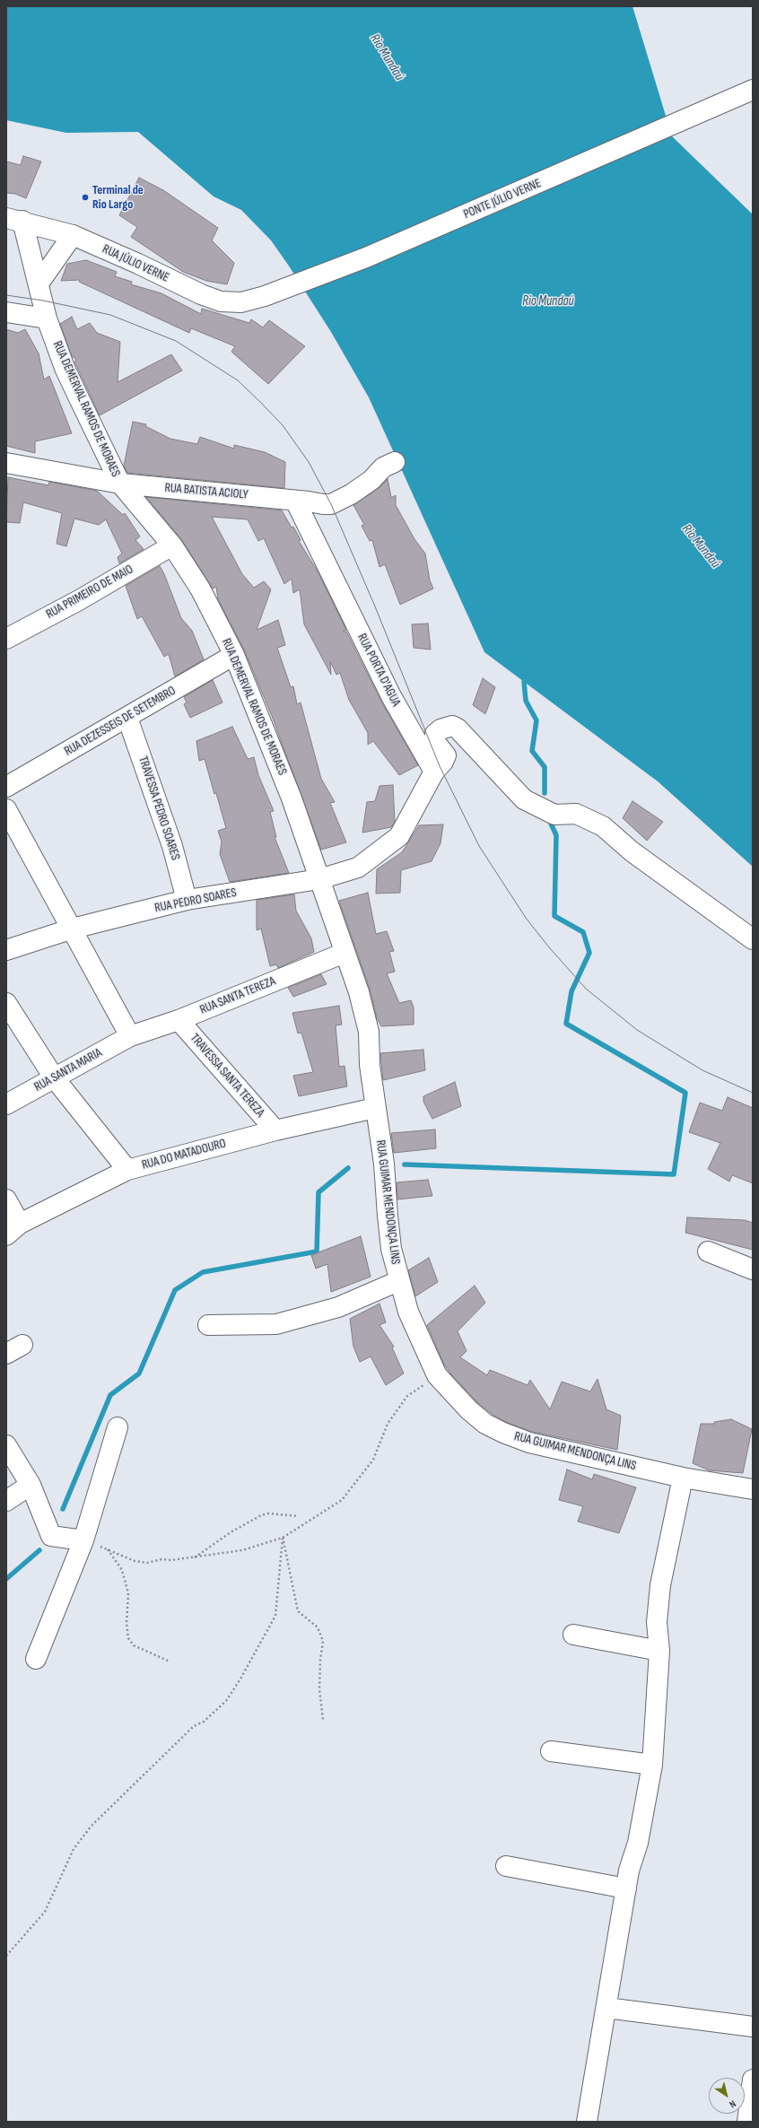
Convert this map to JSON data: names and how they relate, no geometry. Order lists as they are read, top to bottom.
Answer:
{
  "streets": {
    "street": [
      "PONTE JÚLIO VERNE",
      "RUA JÚLIO VERNE",
      "RUA DEMERVAL RAMOS DE MORAES",
      "RUA BATISTA ACIOLY",
      "RUA PRIMEIRO DE MAIO",
      "RUA PORTA D'AGUA",
      "RUA DEZESSEIS DE SETEMBRO",
      "TRAVESSA PEDRO SOARES",
      "RUA PEDRO SOARES",
      "RUA SANTA TEREZA",
      "RUA SANTA MARIA",
      "TRAVESSA SANTA TEREZA",
      "RUA DO MATADOURO",
      "RUA GUIMAR MENDONÇA LINS"
    ]
  },
  "crossings": [
    ["PONTE JÚLIO VERNE", "RUA JÚLIO VERNE"],
    ["RUA JÚLIO VERNE", "RUA DEMERVAL RAMOS DE MORAES"],
    ["RUA DEMERVAL RAMOS DE MORAES", "RUA BATISTA ACIOLY"],
    ["RUA DEMERVAL RAMOS DE MORAES", "RUA PRIMEIRO DE MAIO"],
    ["RUA DEMERVAL RAMOS DE MORAES", "RUA DEZESSEIS DE SETEMBRO"],
    ["RUA DEMERVAL RAMOS DE MORAES", "RUA PEDRO SOARES"],
    ["RUA DEMERVAL RAMOS DE MORAES", "RUA SANTA TEREZA"],
    ["RUA DEMERVAL RAMOS DE MORAES", "RUA DO MATADOURO"],
    ["RUA DEMERVAL RAMOS DE MORAES", "RUA GUIMAR MENDONÇA LINS"],
    ["RUA BATISTA ACIOLY", "RUA PORTA D'AGUA"],
    ["RUA PORTA D'AGUA", "RUA PEDRO SOARES"],
    ["RUA DEZESSEIS DE SETEMBRO", "TRAVESSA PEDRO SOARES"],
    ["TRAVESSA PEDRO SOARES", "RUA PEDRO SOARES"],
    ["RUA SANTA TEREZA", "RUA SANTA MARIA"],
    ["RUA SANTA TEREZA", "TRAVESSA SANTA TEREZA"],
    ["TRAVESSA SANTA TEREZA", "RUA DO MATADOURO"],
    ["RUA DO MATADOURO", "RUA GUIMAR MENDONÇA LINS"]
  ],
  "water": ["Rio Mundaú"],
  "places": ["Terminal de Rio Largo"],
  "north": "bottom right"
}
